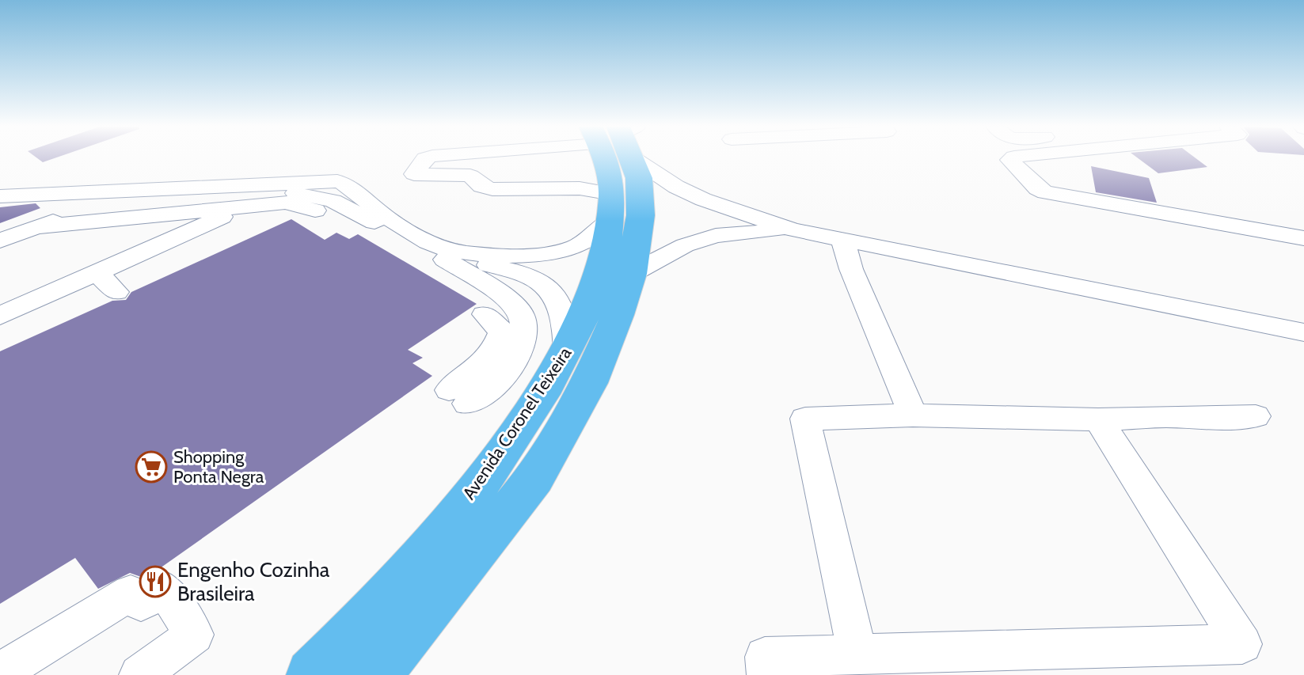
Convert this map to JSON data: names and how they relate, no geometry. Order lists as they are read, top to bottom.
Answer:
{
  "streets": {
    "highway": ["Avenida Coronel Teixeira"]
  },
  "places": {
    "supermarket": ["Shopping Ponta Negra"],
    "restaurant": ["Engenho Cozinha Brasileira"]
  }
}
